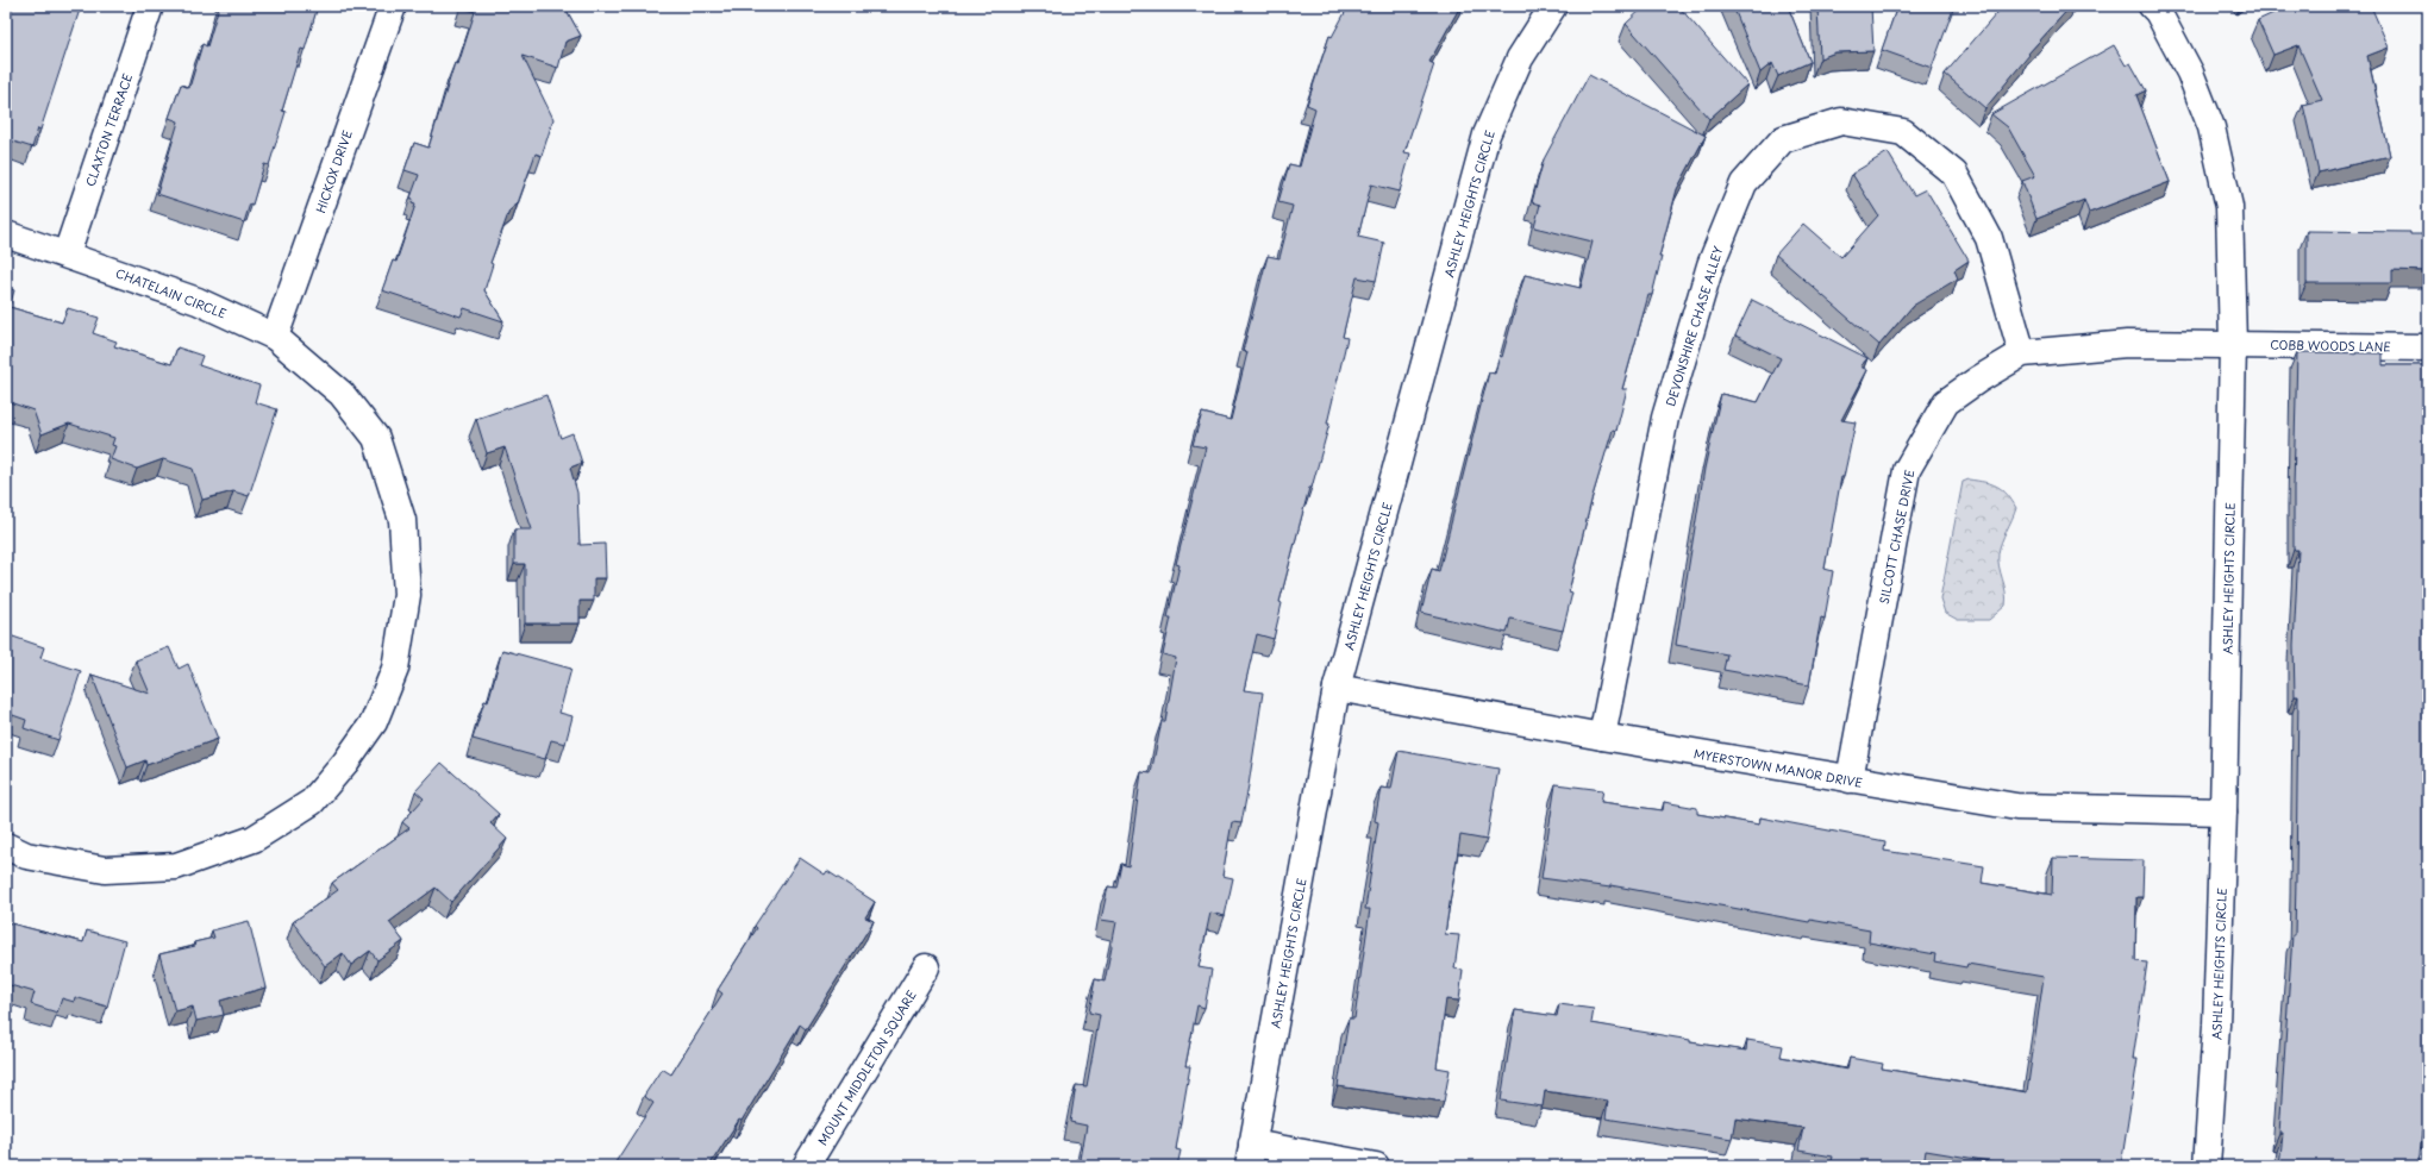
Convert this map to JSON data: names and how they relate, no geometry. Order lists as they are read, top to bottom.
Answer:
{
  "streets": {
    "street": [
      "CLAXTON TERRACE",
      "HICKOX DRIVE",
      "ASHLEY HEIGHTS CIRCLE",
      "CHATELAIN CIRCLE",
      "DEVONSHIRE CHASE ALLEY",
      "COBB WOODS LANE",
      "SILCOTT CHASE DRIVE",
      "MYERSTOWN MANOR DRIVE",
      "MOUNT MIDDLETON SQUARE"
    ]
  },
  "crossings": [
    ["CLAXTON TERRACE", "CHATELAIN CIRCLE"],
    ["HICKOX DRIVE", "CHATELAIN CIRCLE"],
    ["ASHLEY HEIGHTS CIRCLE", "COBB WOODS LANE"],
    ["ASHLEY HEIGHTS CIRCLE", "SILCOTT CHASE DRIVE"],
    ["ASHLEY HEIGHTS CIRCLE", "MYERSTOWN MANOR DRIVE"],
    ["DEVONSHIRE CHASE ALLEY", "SILCOTT CHASE DRIVE"],
    ["DEVONSHIRE CHASE ALLEY", "MYERSTOWN MANOR DRIVE"],
    ["COBB WOODS LANE", "SILCOTT CHASE DRIVE"],
    ["SILCOTT CHASE DRIVE", "MYERSTOWN MANOR DRIVE"]
  ]
}
